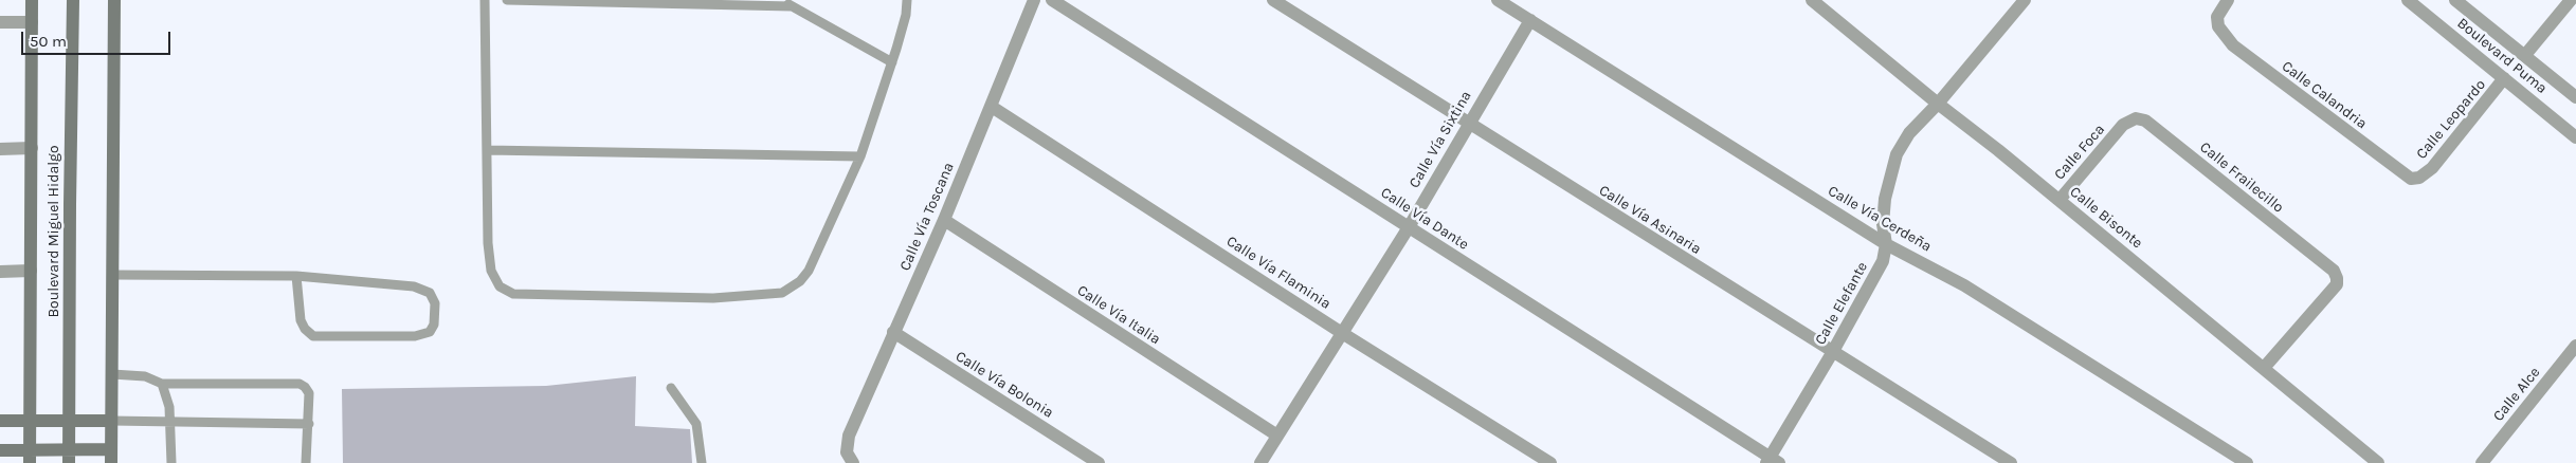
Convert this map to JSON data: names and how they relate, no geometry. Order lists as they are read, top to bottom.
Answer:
{
  "streets": {
    "main road": ["Boulevard Miguel Hidalgo"],
    "street": [
      "Boulevard Puma",
      "Calle Calandria",
      "Calle Leopardo",
      "Calle Vía Sixtina",
      "Calle Foca",
      "Calle Frailecillo",
      "Calle Vía Toscana",
      "Calle Bisonte",
      "Calle Vía Dante",
      "Calle Vía Cerdeña",
      "Calle Vía Asinaria",
      "Calle Vía Flaminia",
      "Calle Elefante",
      "Calle Vía Italia",
      "Calle Vía Bolonia",
      "Calle Alce"
    ]
  },
  "crossings": [
    ["Boulevard Puma", "Calle Leopardo"],
    ["Calle Calandria", "Calle Leopardo"],
    ["Calle Vía Sixtina", "Calle Vía Dante"],
    ["Calle Vía Sixtina", "Calle Vía Cerdeña"],
    ["Calle Vía Sixtina", "Calle Vía Asinaria"],
    ["Calle Vía Sixtina", "Calle Vía Flaminia"],
    ["Calle Vía Sixtina", "Calle Vía Italia"],
    ["Calle Foca", "Calle Frailecillo"],
    ["Calle Foca", "Calle Bisonte"],
    ["Calle Frailecillo", "Calle Bisonte"],
    ["Calle Vía Toscana", "Calle Vía Flaminia"],
    ["Calle Vía Toscana", "Calle Vía Italia"],
    ["Calle Vía Toscana", "Calle Vía Bolonia"],
    ["Calle Bisonte", "Calle Elefante"],
    ["Calle Vía Dante", "Calle Elefante"],
    ["Calle Vía Cerdeña", "Calle Elefante"],
    ["Calle Vía Asinaria", "Calle Elefante"]
  ],
  "scale_bar": "50 m"
}
